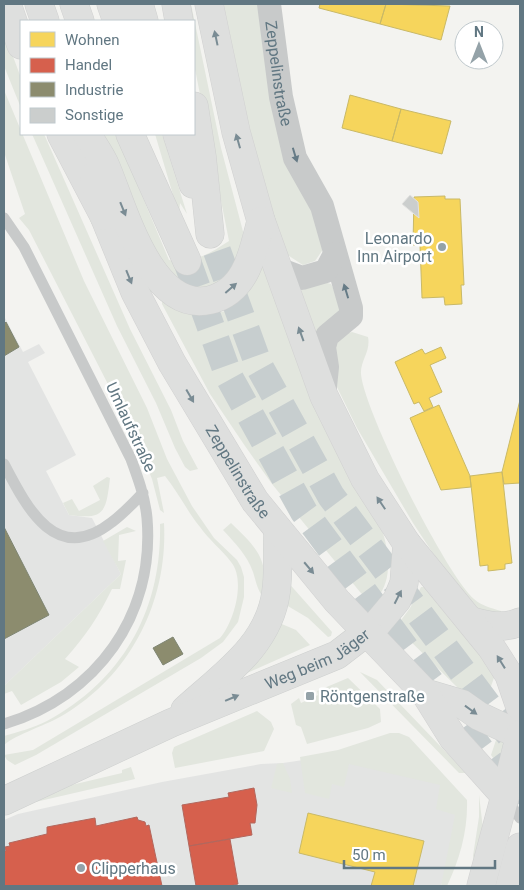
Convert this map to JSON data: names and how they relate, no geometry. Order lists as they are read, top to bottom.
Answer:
{
  "streets": {
    "main road": ["Zeppelinstraße", "Weg beim Jäger"],
    "lane": ["Umlaufstraße"]
  },
  "crossings": [
    ["Zeppelinstraße", "Weg beim Jäger"]
  ],
  "one_way": ["Weg beim Jäger"],
  "places": {
    "other": ["Leonardo Inn Airport", "Clipperhaus"],
    "transit": ["Röntgenstraße"]
  },
  "legend": [
    "Wohnen",
    "Handel",
    "Industrie",
    "Sonstige"
  ],
  "scale_bar": "50 m",
  "north": "top"
}
